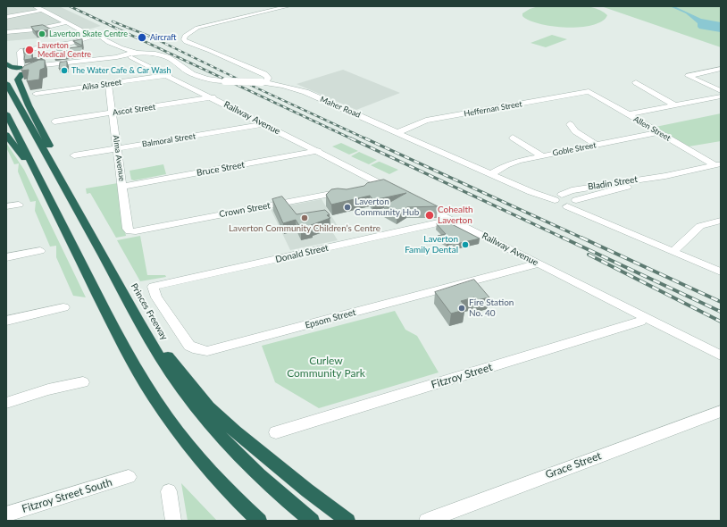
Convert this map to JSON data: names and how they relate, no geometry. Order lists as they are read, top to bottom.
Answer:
{
  "streets": {
    "highway": ["Princes Freeway"],
    "street": [
      "Ailsa Street",
      "Maher Road",
      "Heffernan Street",
      "Ascot Street",
      "Railway Avenue",
      "Allen Street",
      "Balmoral Street",
      "Goble Street",
      "Alma Avenue",
      "Bruce Street",
      "Bladin Street",
      "Crown Street",
      "Donald Street",
      "Epsom Street",
      "Fitzroy Street",
      "Grace Street",
      "Fitzroy Street South"
    ]
  },
  "crossings": [
    ["Ailsa Street", "Railway Avenue"],
    ["Ailsa Street", "Alma Avenue"],
    ["Maher Road", "Heffernan Street"],
    ["Maher Road", "Railway Avenue"],
    ["Maher Road", "Goble Street"],
    ["Maher Road", "Bladin Street"],
    ["Heffernan Street", "Allen Street"],
    ["Ascot Street", "Railway Avenue"],
    ["Ascot Street", "Alma Avenue"],
    ["Railway Avenue", "Balmoral Street"],
    ["Railway Avenue", "Bruce Street"],
    ["Railway Avenue", "Donald Street"],
    ["Railway Avenue", "Epsom Street"],
    ["Railway Avenue", "Fitzroy Street"],
    ["Allen Street", "Goble Street"],
    ["Allen Street", "Bladin Street"],
    ["Balmoral Street", "Alma Avenue"],
    ["Alma Avenue", "Bruce Street"],
    ["Alma Avenue", "Crown Street"],
    ["Donald Street", "Epsom Street"]
  ],
  "parks": ["Curlew Community Park"],
  "places": [
    "Laverton Skate Centre",
    "Aircraft",
    "Laverton Medical Centre",
    "The Water Cafe & Car Wash",
    "Laverton Community Hub",
    "Cohealth Laverton",
    "Laverton Community Children’s Centre",
    "Laverton Family Dental",
    "Fire Station No. 40"
  ]
}
